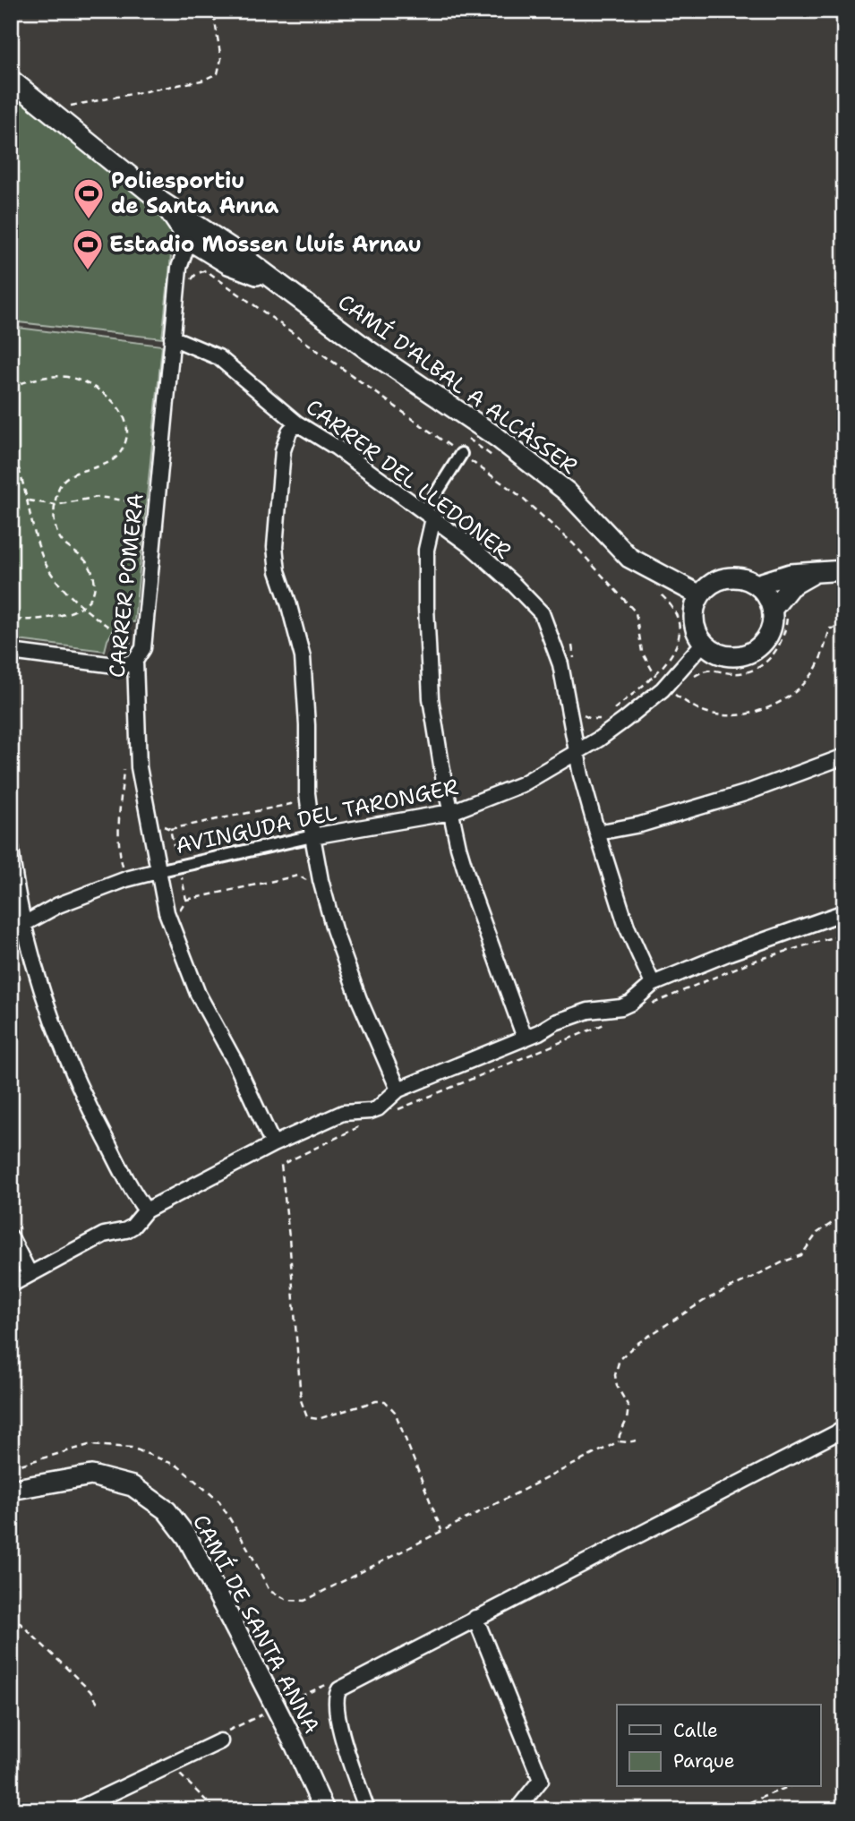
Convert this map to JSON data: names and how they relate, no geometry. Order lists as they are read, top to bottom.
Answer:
{
  "streets": {
    "street": [
      "CAMÍ D'ALBAL A ALCÀSSER",
      "CARRER DEL LLEDONER",
      "CARRER POMERA",
      "AVINGUDA DEL TARONGER",
      "CAMÍ DE SANTA ANNA"
    ]
  },
  "crossings": [
    ["CAMÍ D'ALBAL A ALCÀSSER", "CARRER POMERA"],
    ["CAMÍ D'ALBAL A ALCÀSSER", "AVINGUDA DEL TARONGER"],
    ["CARRER DEL LLEDONER", "CARRER POMERA"],
    ["CARRER DEL LLEDONER", "AVINGUDA DEL TARONGER"],
    ["CARRER POMERA", "AVINGUDA DEL TARONGER"]
  ],
  "places": {
    "sports": ["Poliesportiu de Santa Anna", "Estadio Mossen Lluís Arnau"]
  },
  "legend": ["Calle", "Parque"]
}
